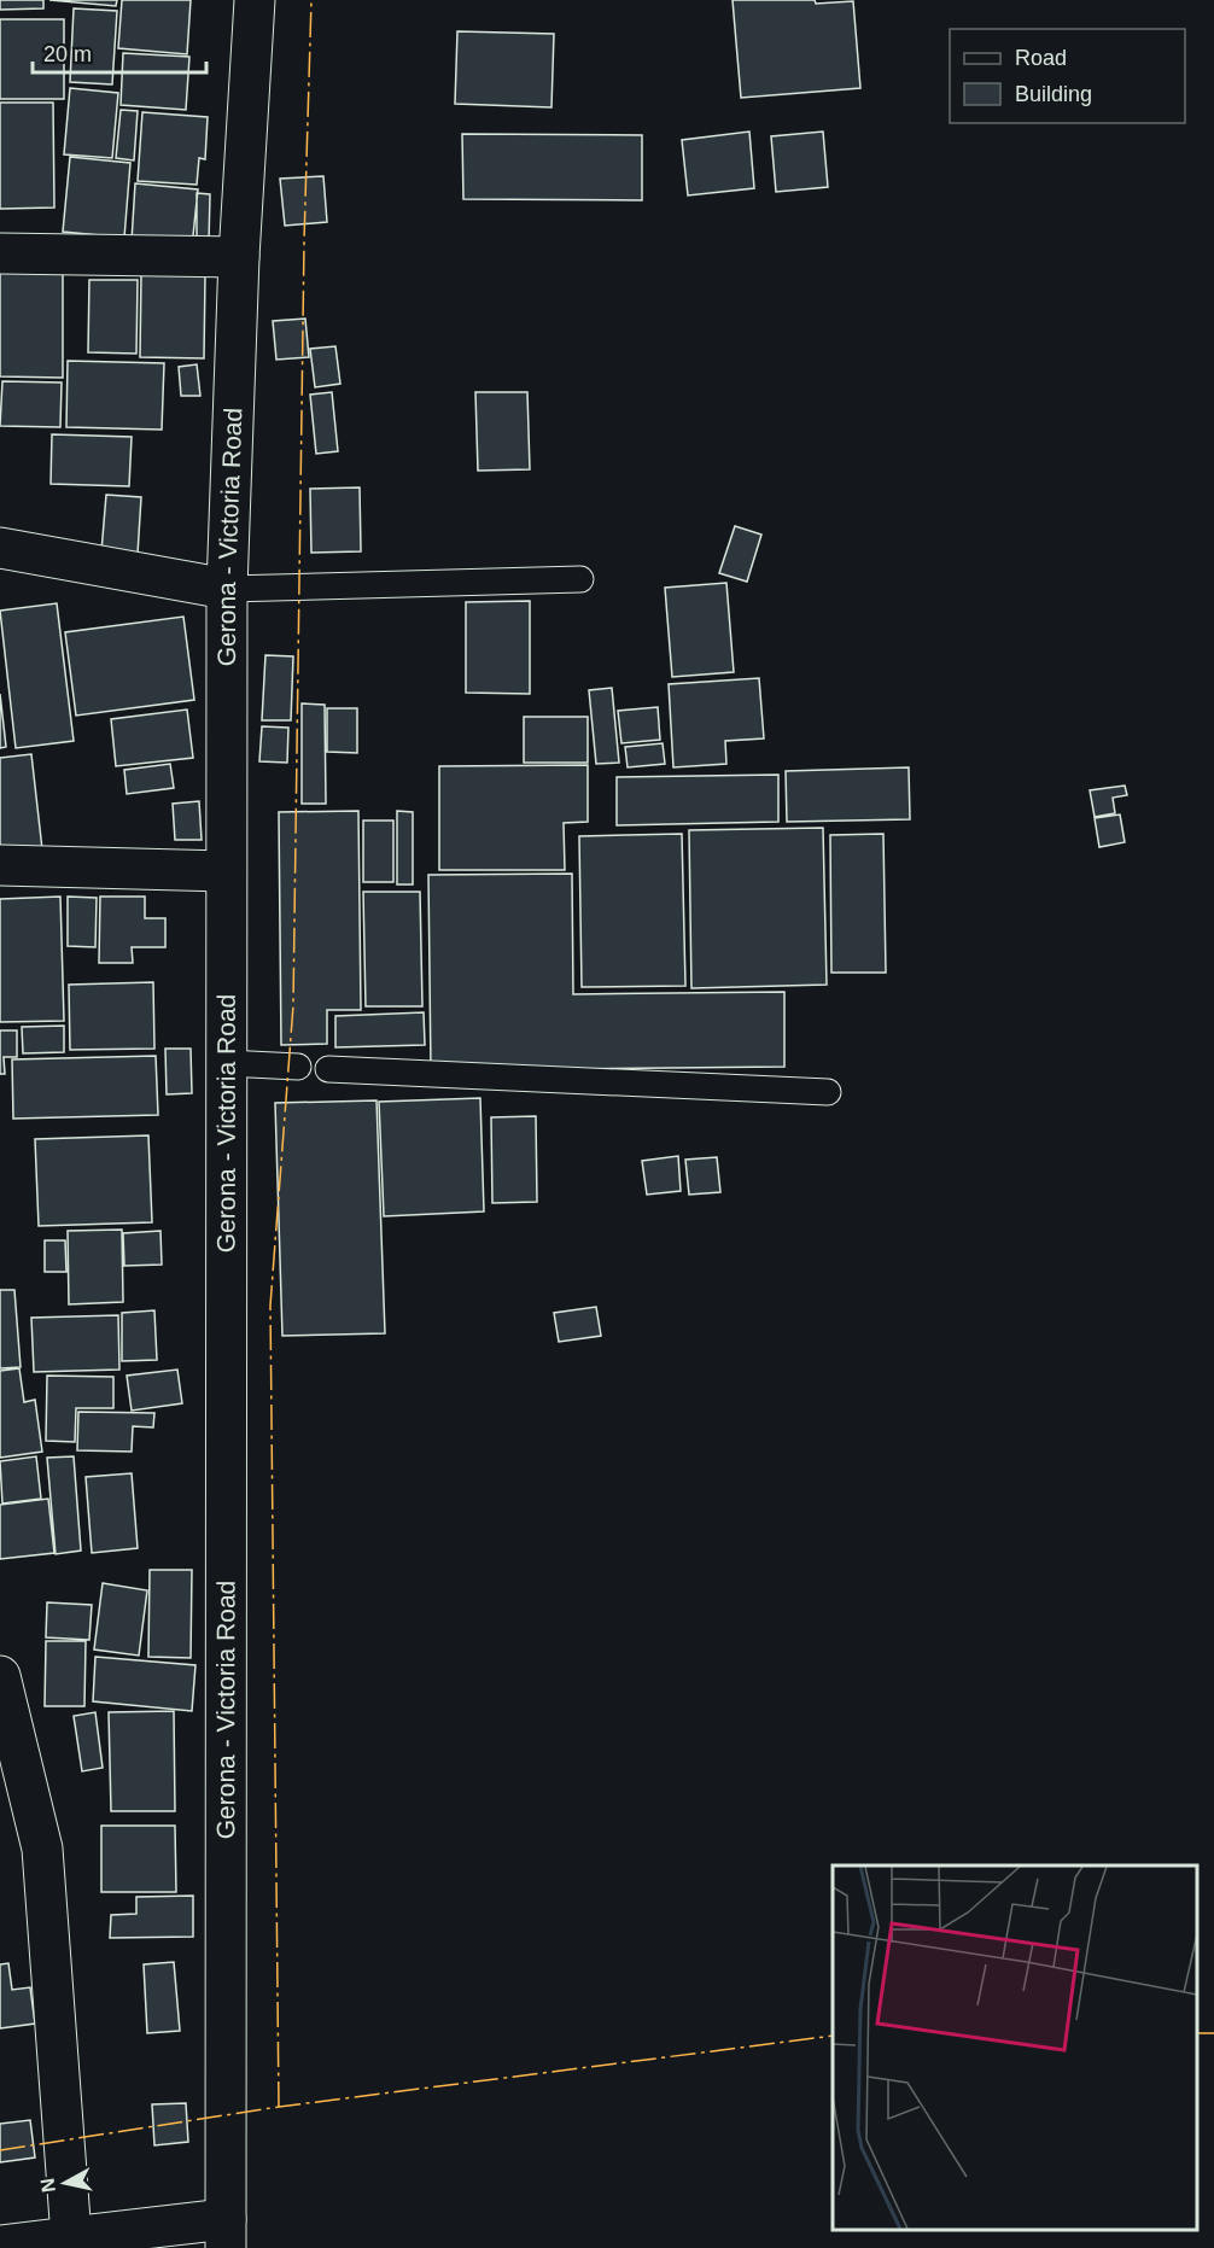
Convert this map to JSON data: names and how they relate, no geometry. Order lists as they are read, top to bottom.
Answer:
{
  "streets": {
    "main road": ["Gerona - Victoria Road"]
  },
  "legend": ["Road", "Building"],
  "scale_bar": "20 m",
  "north": "left"
}
